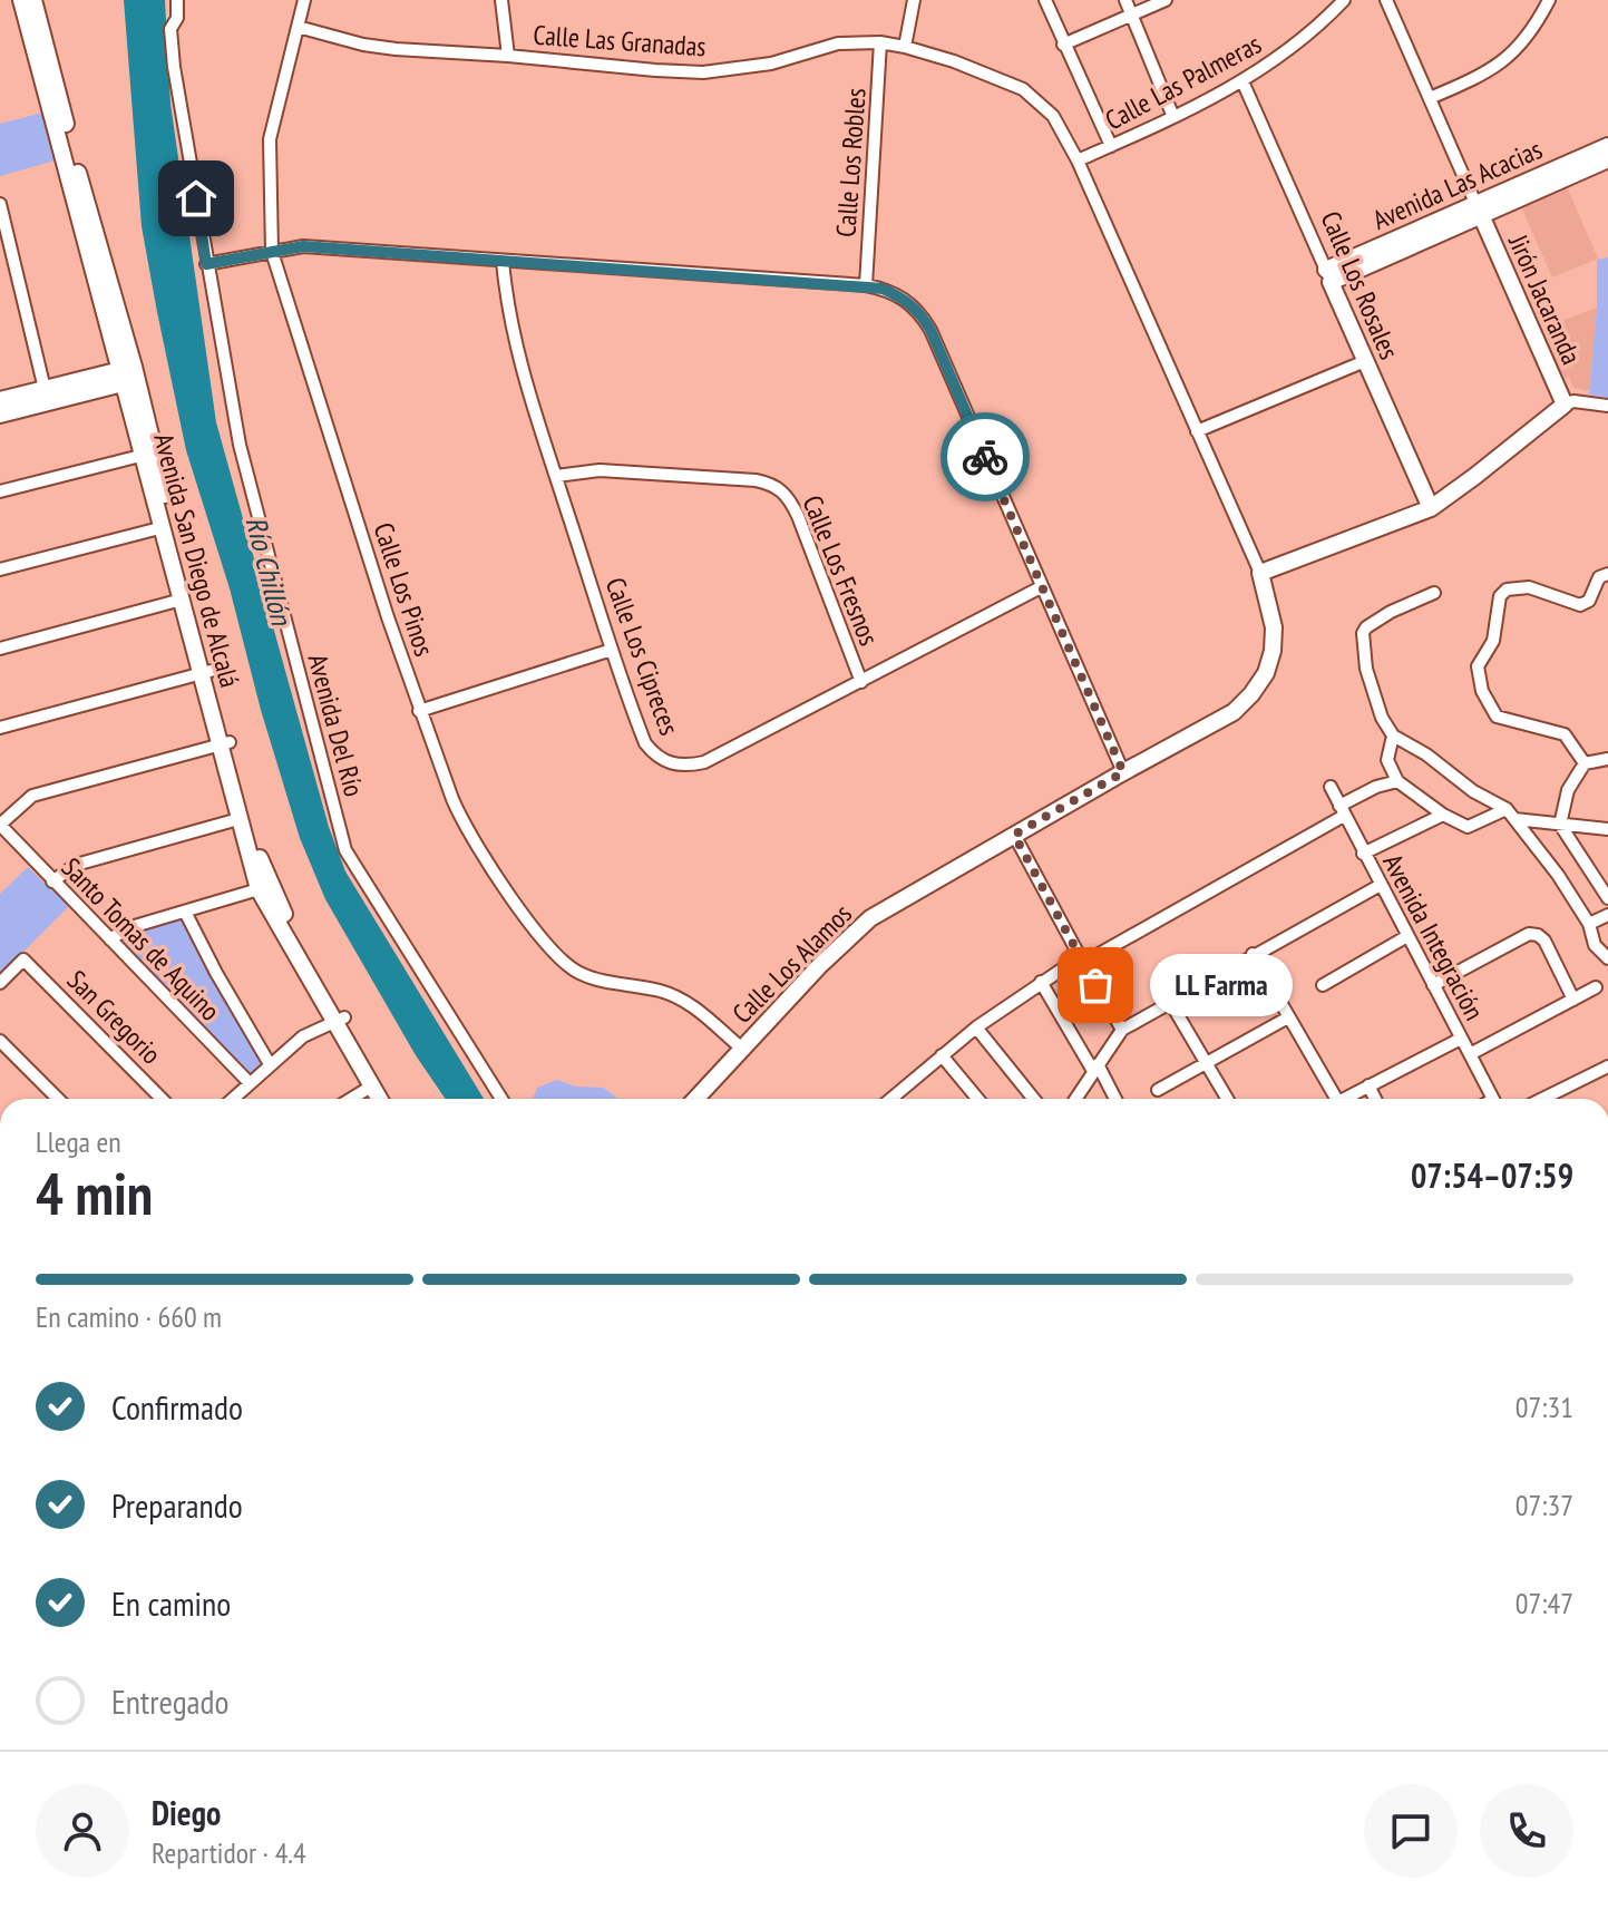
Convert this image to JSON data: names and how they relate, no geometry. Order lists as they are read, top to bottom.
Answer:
{
  "streets": {
    "street": [
      "Calle Las Granadas",
      "Calle Las Palmeras",
      "Calle Los Robles",
      "Avenida Las Acacias",
      "Calle Los Rosales",
      "Jirón Jacaranda",
      "Avenida San Diego de Alcalá",
      "Calle Los Fresnos",
      "Calle Los Pinos",
      "Calle Los Cipreces",
      "Avenida Del Río",
      "Avenida Integración",
      "Santo Tomas de Aquino",
      "Calle Los Alamos",
      "San Gregorio"
    ]
  },
  "crossings": [
    ["Calle Las Granadas", "Calle Las Palmeras"],
    ["Calle Las Granadas", "Calle Los Robles"],
    ["Calle Las Granadas", "Calle Los Pinos"],
    ["Calle Las Granadas", "Calle Los Alamos"],
    ["Calle Las Palmeras", "Calle Los Rosales"],
    ["Avenida Las Acacias", "Calle Los Rosales"],
    ["Avenida Las Acacias", "Jirón Jacaranda"],
    ["Calle Los Fresnos", "Calle Los Cipreces"],
    ["Calle Los Pinos", "Calle Los Alamos"]
  ],
  "water": ["Río Chillón"],
  "places": ["LL Farma"],
  "page": {
    "bubble": "LL Farma",
    "heading": ["4 min", "Llega en", "07:54–07:59"],
    "panel": ["Diego", "Repartidor · 4.4"],
    "bar": "En camino · 660 m",
    "list": [
      ["Confirmado", "07:31"],
      ["Preparando", "07:37"],
      ["En camino", "07:47"],
      "Entregado"
    ]
  }
}
